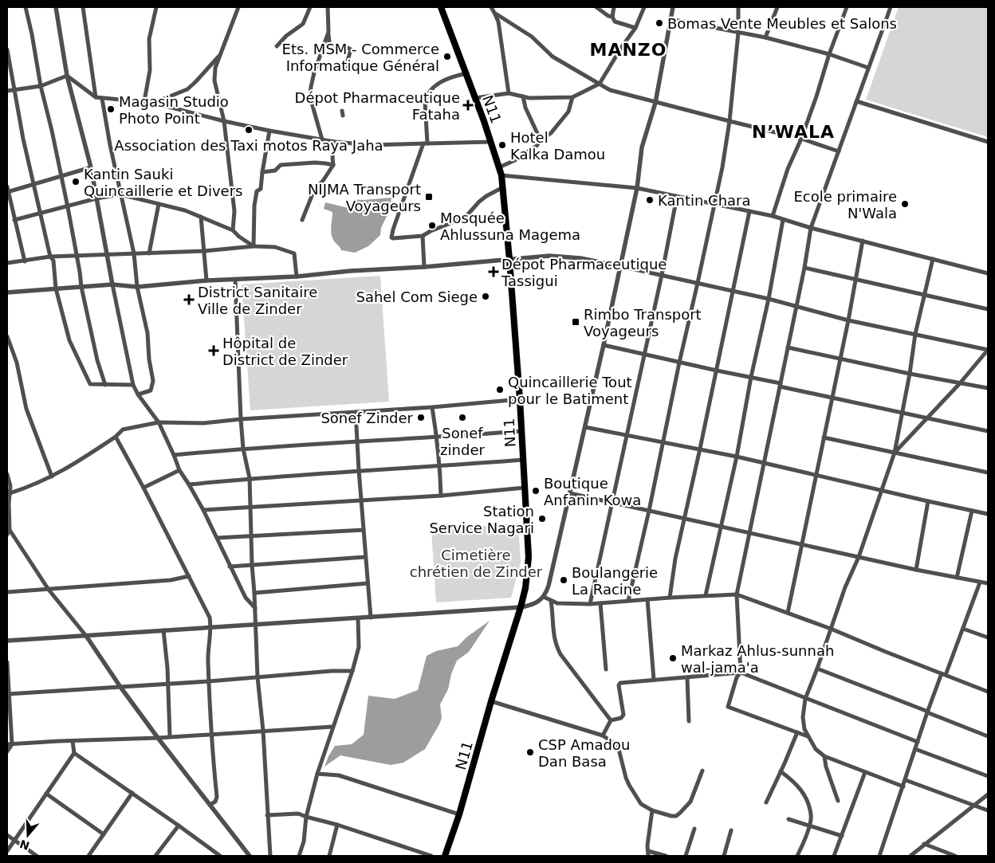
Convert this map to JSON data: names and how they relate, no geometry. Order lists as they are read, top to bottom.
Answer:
{
  "streets": {
    "main road": ["N11"]
  },
  "districts": ["MANZO", "N’WALA"],
  "parks": ["Cimetière chrétien de Zinder"],
  "places": {
    "other": [
      "Bomas Vente Meubles et Salons",
      "Ets. MSM - Commerce Informatique Général",
      "Magasin Studio Photo Point",
      "Association des Taxi motos Raya Jaha",
      "Hotel Kalka Damou",
      "Kantin Sauki Quincaillerie et Divers",
      "Kantin Chara",
      "Ecole primaire N'Wala",
      "Mosquée Ahlussuna Magema",
      "Sahel Com Siege",
      "Quincaillerie Tout pour le Batiment",
      "Sonef Zinder",
      "Sonef zinder",
      "Boutique Anfanin Kowa",
      "Station Service Nagari",
      "Boulangerie La Racine",
      "Markaz Ahlus-sunnah wal-jama'a",
      "CSP Amadou Dan Basa"
    ],
    "health": [
      "Dépot Pharmaceutique Fataha",
      "Dépot Pharmaceutique Tassigui",
      "District Sanitaire Ville de Zinder",
      "Hôpital de District de Zinder"
    ],
    "transit": ["NIJMA Transport Voyageurs", "Rimbo Transport Voyageurs"]
  },
  "north": "bottom"
}
